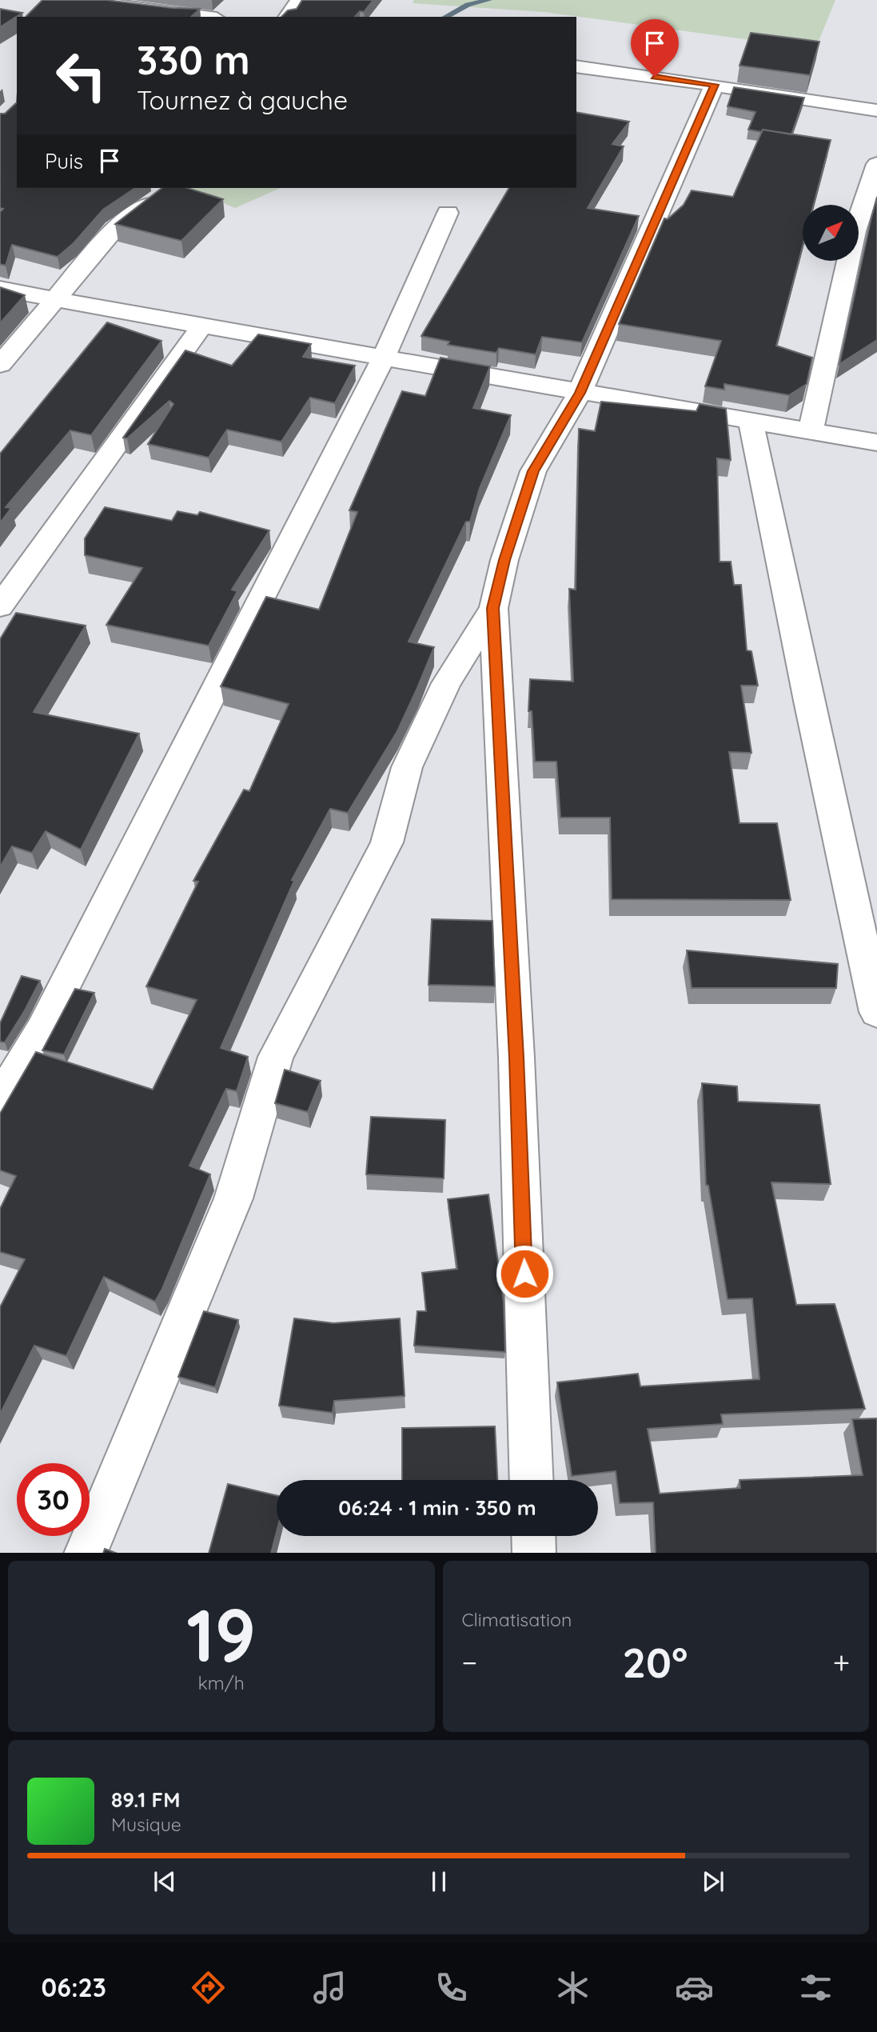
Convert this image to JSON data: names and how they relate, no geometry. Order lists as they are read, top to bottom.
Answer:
{
  "north": "top right",
  "page": {
    "turn": ["330 m", "Tournez à gauche"],
    "then": "Puis",
    "limit": "30",
    "trip": "06:24 · 1 min · 350 m",
    "tile": [
      ["19", "km/h"],
      "Climatisation"
    ],
    "heat": ["−", "20°", "+"],
    "song": ["89.1 FM", "Musique"],
    "tabs": "06:23"
  }
}
